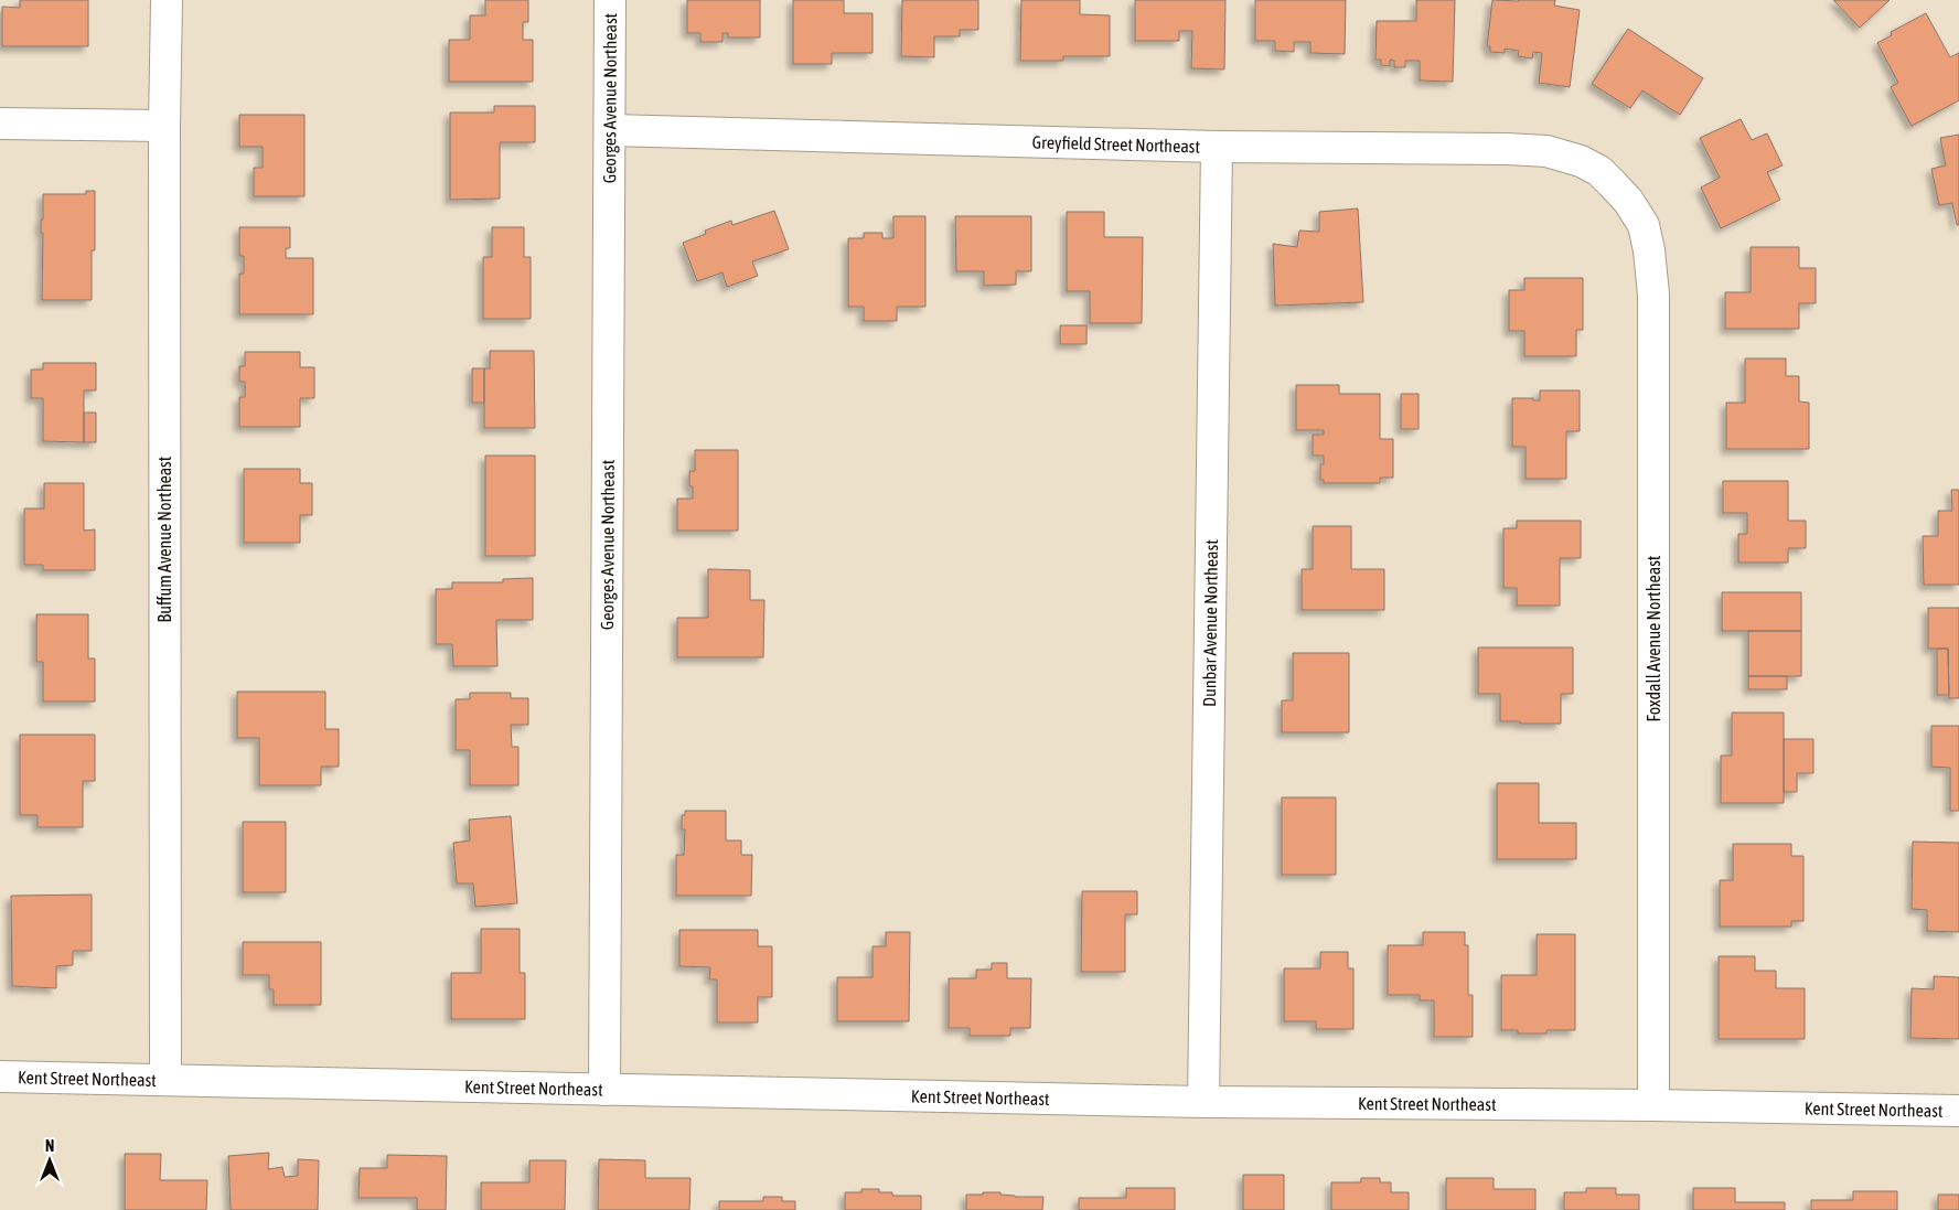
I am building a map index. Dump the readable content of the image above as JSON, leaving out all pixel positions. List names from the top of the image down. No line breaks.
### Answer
{"streets":{"street":["Georges Avenue Northeast","Greyfield Street Northeast","Buffum Avenue Northeast","Dunbar Avenue Northeast","Foxdall Avenue Northeast","Kent Street Northeast"]},"crossings":[["Georges Avenue Northeast","Greyfield Street Northeast"],["Georges Avenue Northeast","Kent Street Northeast"],["Greyfield Street Northeast","Dunbar Avenue Northeast"],["Greyfield Street Northeast","Foxdall Avenue Northeast"],["Buffum Avenue Northeast","Kent Street Northeast"],["Dunbar Avenue Northeast","Kent Street Northeast"],["Foxdall Avenue Northeast","Kent Street Northeast"]],"north":"top"}
